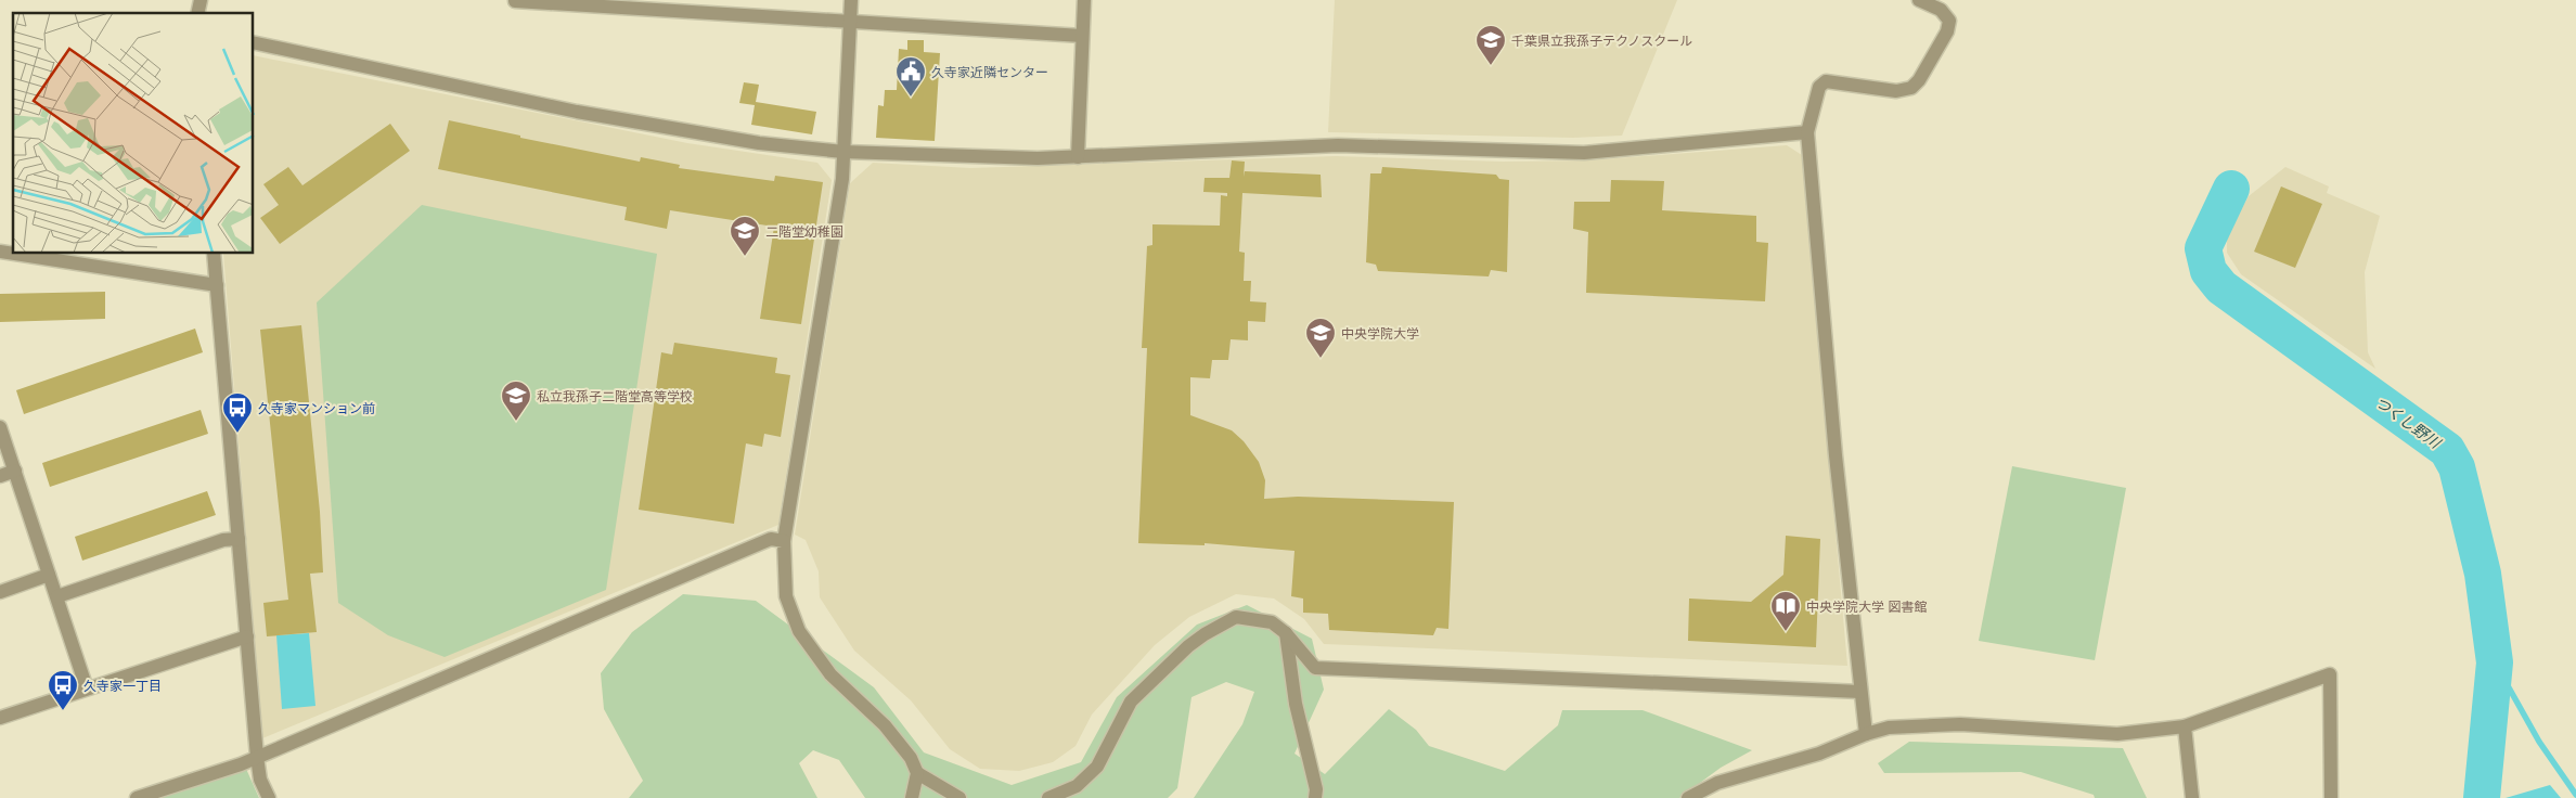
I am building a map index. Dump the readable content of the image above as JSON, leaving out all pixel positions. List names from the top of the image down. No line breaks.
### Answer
{"water":["つくし野川"],"places":{"school or university":["千葉県立我孫子テクノスクール","二階堂幼稚園","中央学院大学","私立我孫子二階堂高等学校"],"public building":["久寺家近隣センター"],"bus stop":["久寺家マンション前","久寺家一丁目"],"library":["中央学院大学 図書館"]}}
